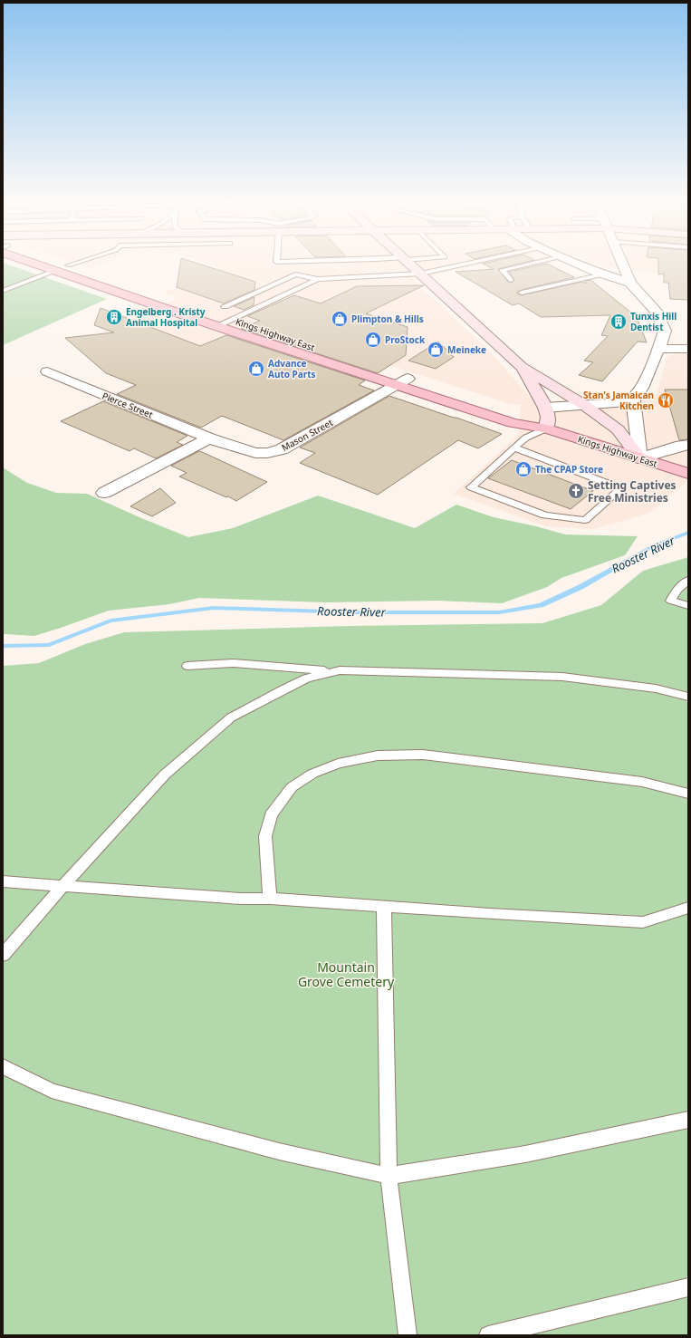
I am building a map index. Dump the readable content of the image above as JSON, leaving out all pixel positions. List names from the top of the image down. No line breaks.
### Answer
{"streets":{"main road":["Kings Highway East"],"street":["Pierce Street","Mason Street"]},"crossings":[["Kings Highway East","Mason Street"],["Pierce Street","Mason Street"]],"water":["Rooster River"],"parks":["Mountain Grove Cemetery"],"places":{"building":["Engelberg . Kristy Animal Hospital","Tunxis Hill Dentist"],"shop":["Plimpton & Hills","ProStock","Meineke","Advance Auto Parts","The CPAP Store"],"restaurant":["Stan's Jamaican Kitchen"],"church":["Setting Captives Free Ministries"]}}
